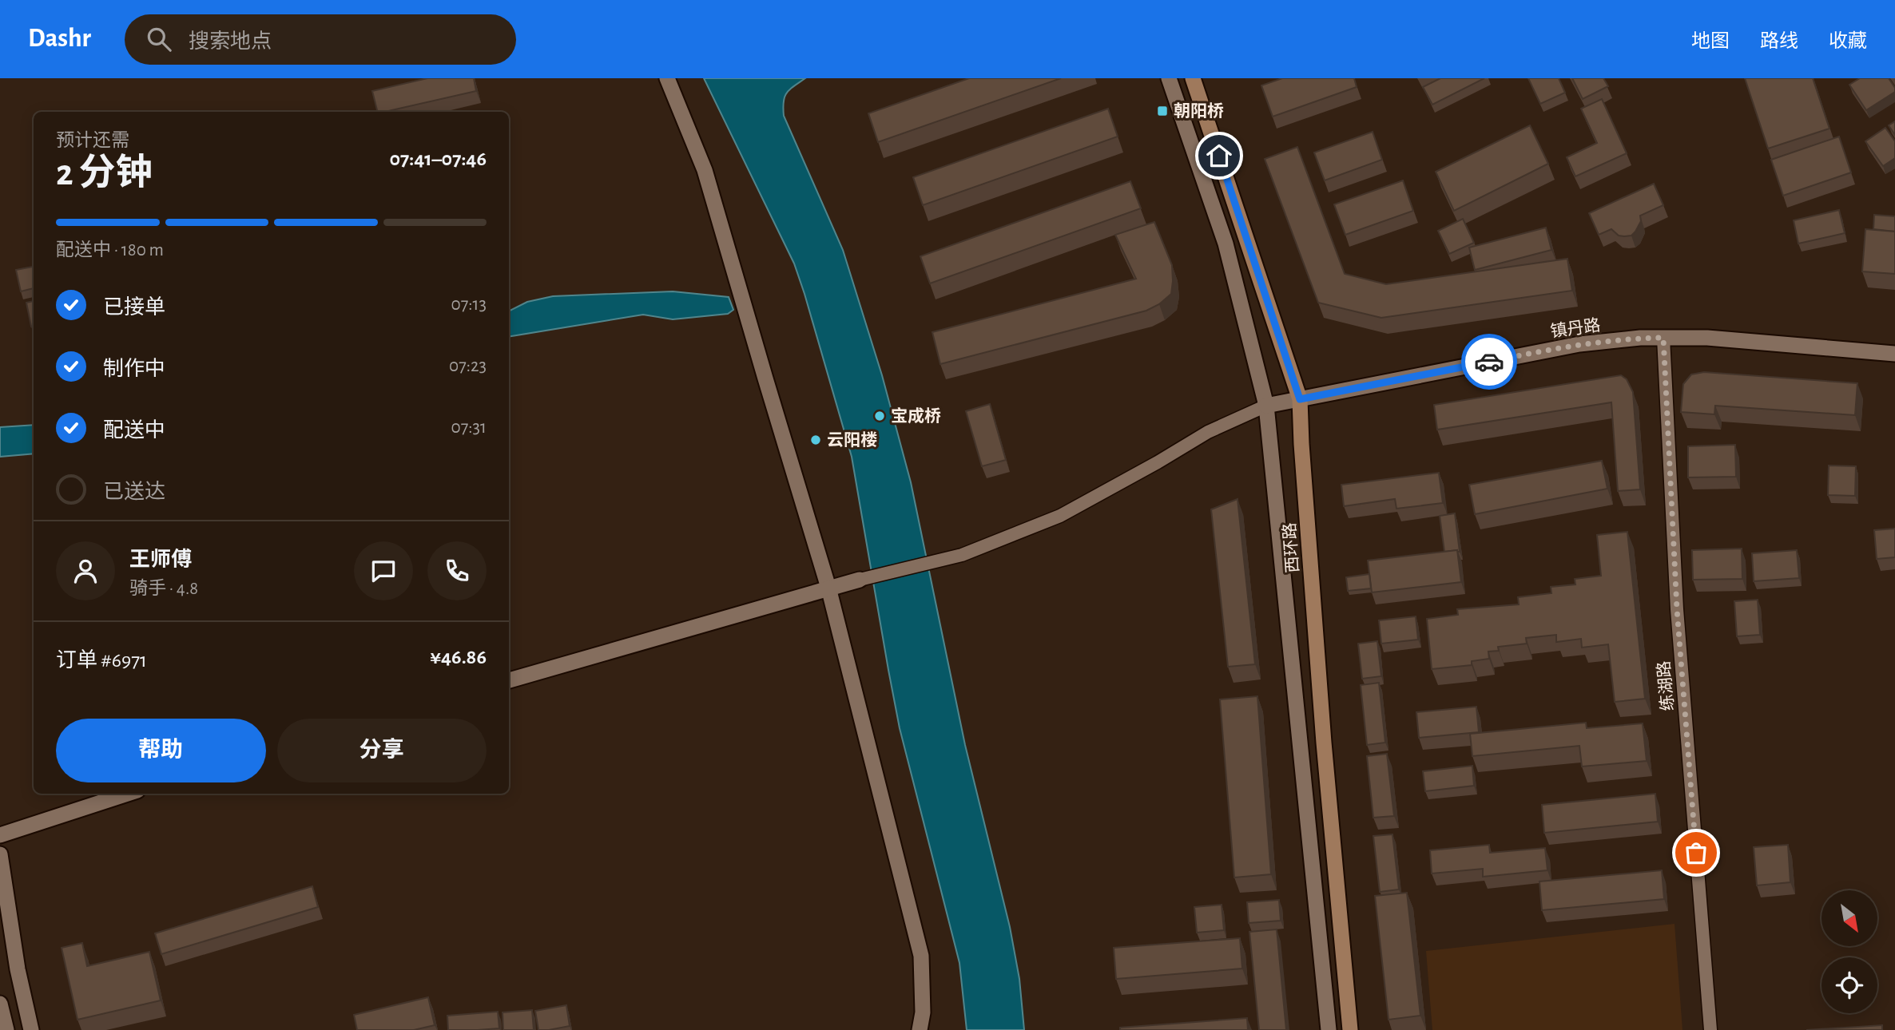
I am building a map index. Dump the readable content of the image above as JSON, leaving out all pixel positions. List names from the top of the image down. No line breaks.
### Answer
{"streets":{"main road":["西环路"],"street":["镇丹路","练湖路"]},"crossings":[["镇丹路","西环路"],["镇丹路","练湖路"]],"places":{"transit":["朝阳桥"],"other":["宝成桥","云阳楼"]},"north":"bottom right","page":{"header":"Dashr","search":"搜索地点","nav":["地图","路线","收藏"],"heading":["2 分钟","预计还需","07:41–07:46"],"panel":["王师傅","骑手 · 4.8","订单 #6971","¥46.86"],"bar":"配送中 · 180 m","list":[["已接单","07:13"],["制作中","07:23"],["配送中","07:31"],"已送达"],"buttons":["帮助","分享"]}}
